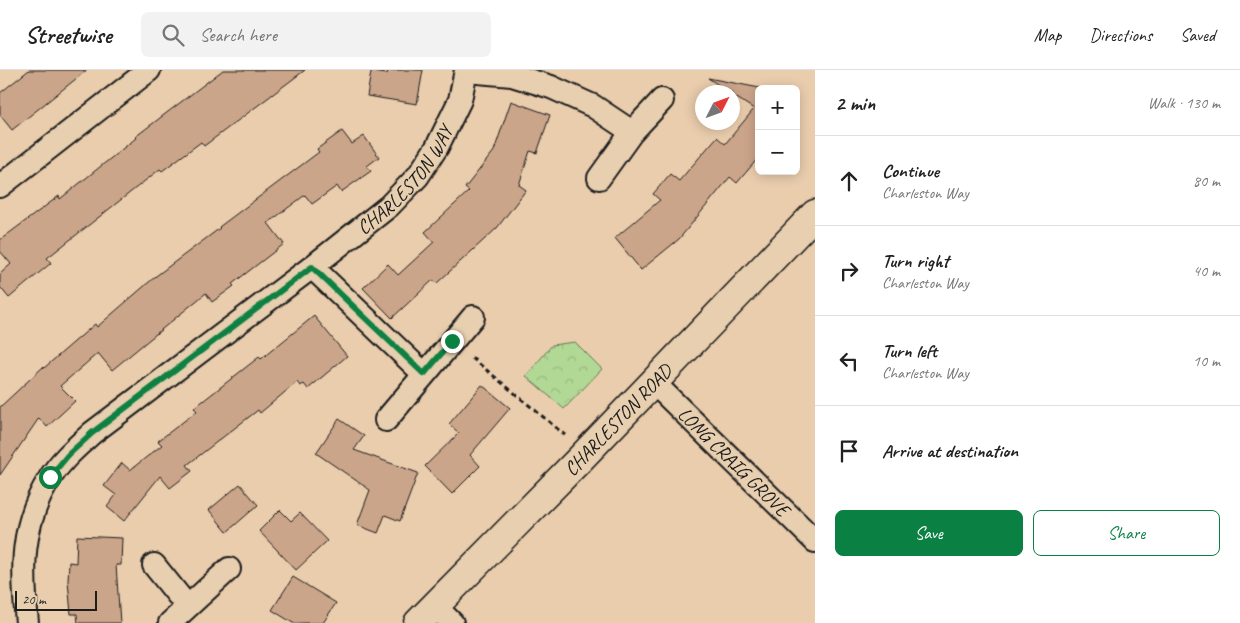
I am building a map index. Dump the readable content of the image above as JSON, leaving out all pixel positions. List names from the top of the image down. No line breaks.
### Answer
{"streets":{"street":["CHARLESTON WAY","CHARLESTON ROAD","LONG CRAIG GROVE"]},"crossings":[["CHARLESTON ROAD","LONG CRAIG GROVE"]],"scale_bar":"20 m","north":"top right","page":{"header":"Streetwise","search":"Search here","nav":["Map","Directions","Saved"],"heading":["2 min","Walk · 130 m"],"map_buttons":["+","−"],"list":[["Continue","Charleston Way","80 m"],["Turn right","Charleston Way","40 m"],["Turn left","Charleston Way","10 m"],"Arrive at destination"],"buttons":["Save","Share"],"scale":"20 m"}}
